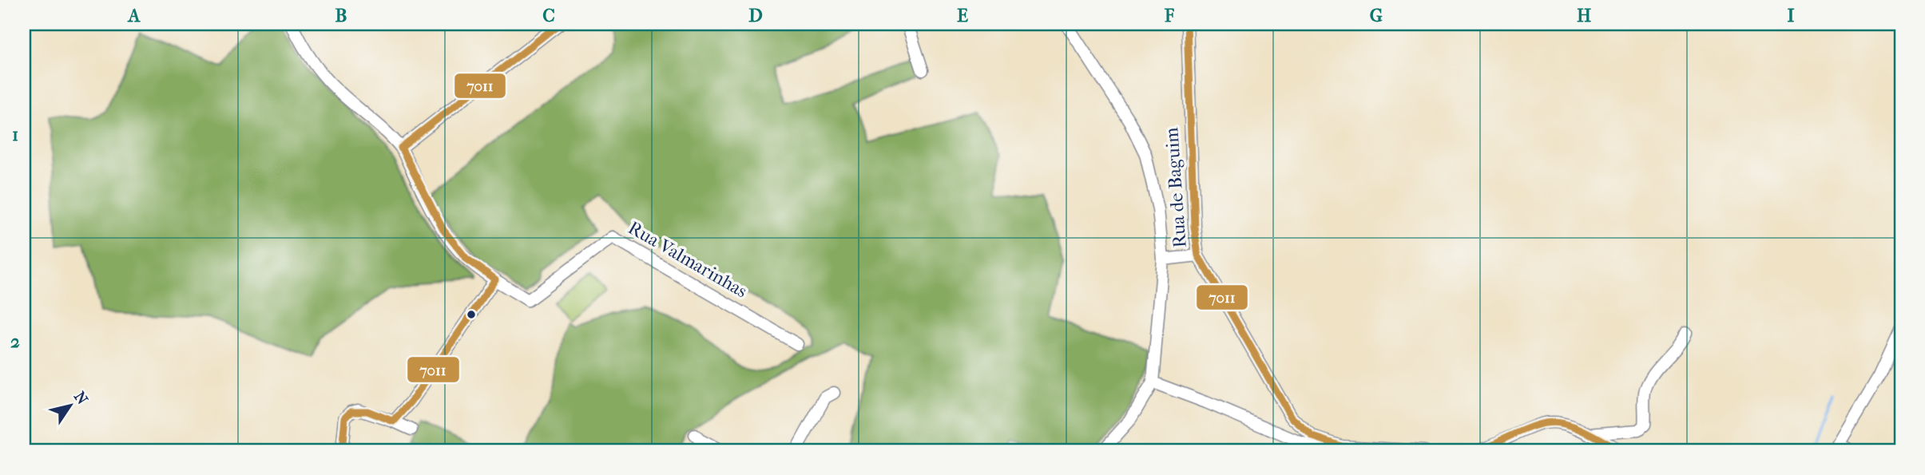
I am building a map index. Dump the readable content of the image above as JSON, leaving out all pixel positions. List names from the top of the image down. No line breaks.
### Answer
{"streets":{"street":["Rua de Baguim","Rua Valmarinhas"]},"lines":["transit line 7011"],"north":"top right","grid":{"columns":["A","B","C","D","E","F","G","H","I"],"rows":["1","2"]}}
